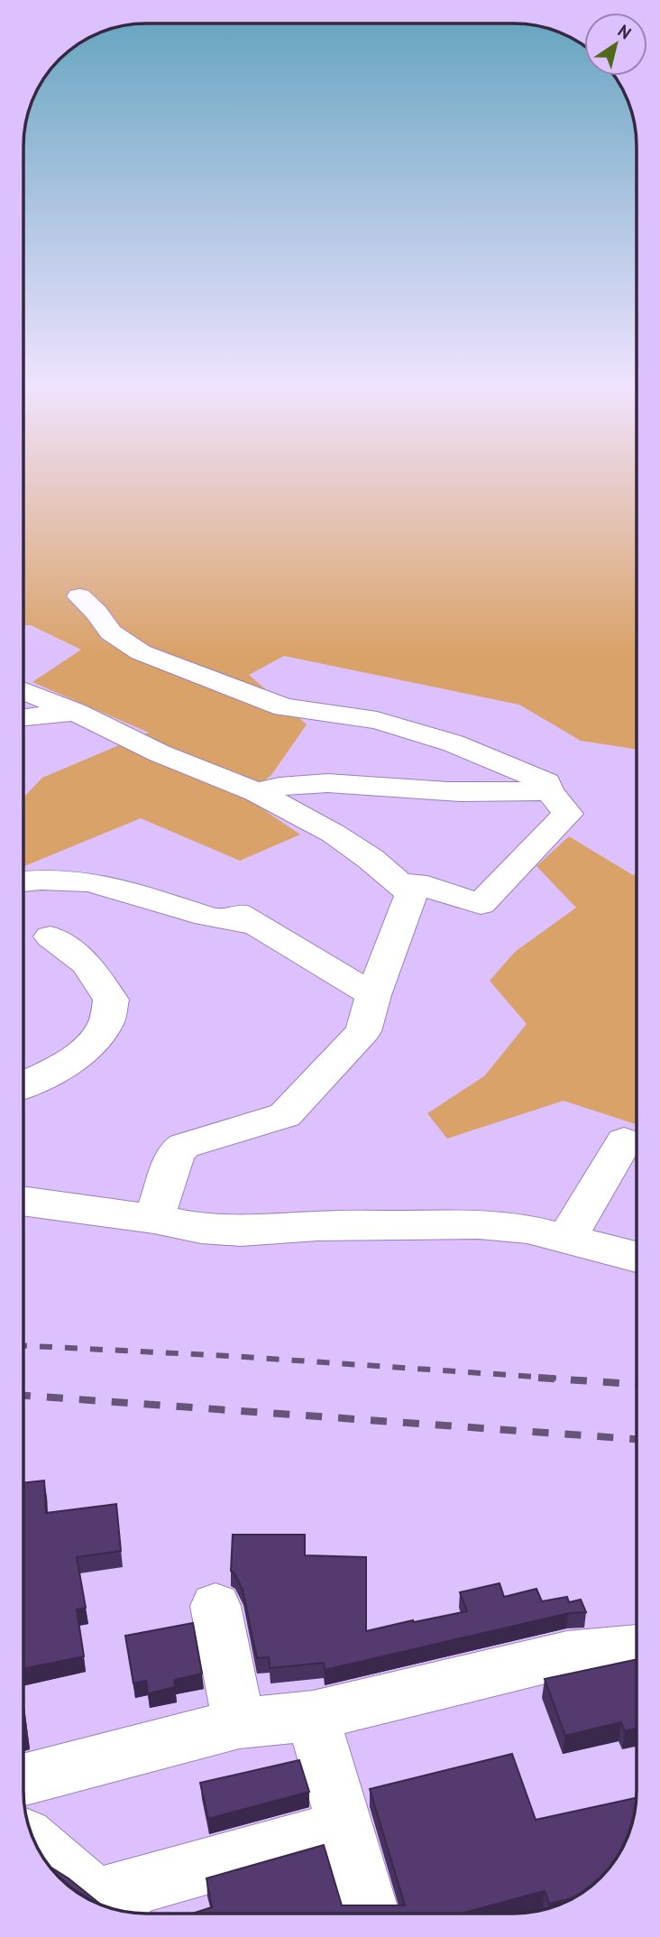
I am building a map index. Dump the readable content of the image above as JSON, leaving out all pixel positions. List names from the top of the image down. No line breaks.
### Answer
{"north":"top right"}
